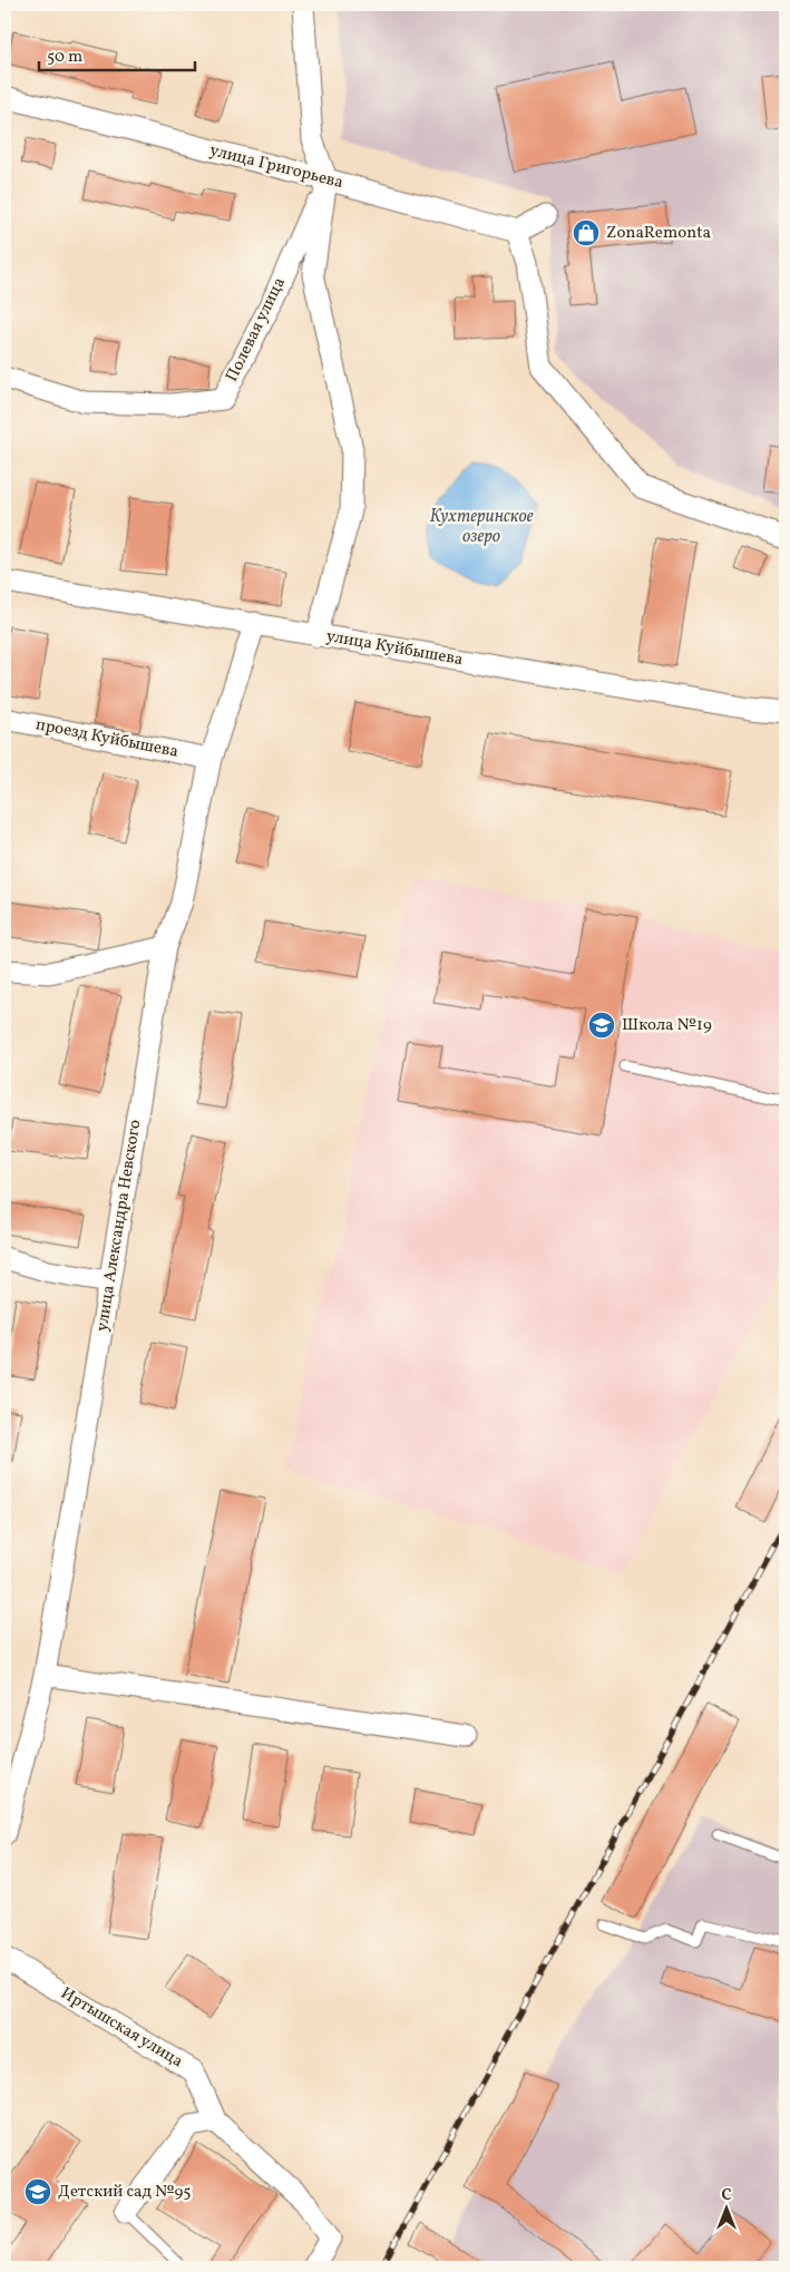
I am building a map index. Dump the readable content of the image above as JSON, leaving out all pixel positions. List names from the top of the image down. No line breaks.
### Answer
{"streets":{"street":["улица Григорьева","Полевая улица","улица Куйбышева","проезд Куйбышева","улица Александра Невского","Иртышская улица"]},"crossings":[["улица Григорьева","Полевая улица"],["улица Куйбышева","улица Александра Невского"],["проезд Куйбышева","улица Александра Невского"]],"water":["Кухтеринское озеро"],"places":{"shop":["ZonaRemonta"],"school or university":["Школа №19","Детский сад №95"]},"scale_bar":"50 m","north":"top"}
